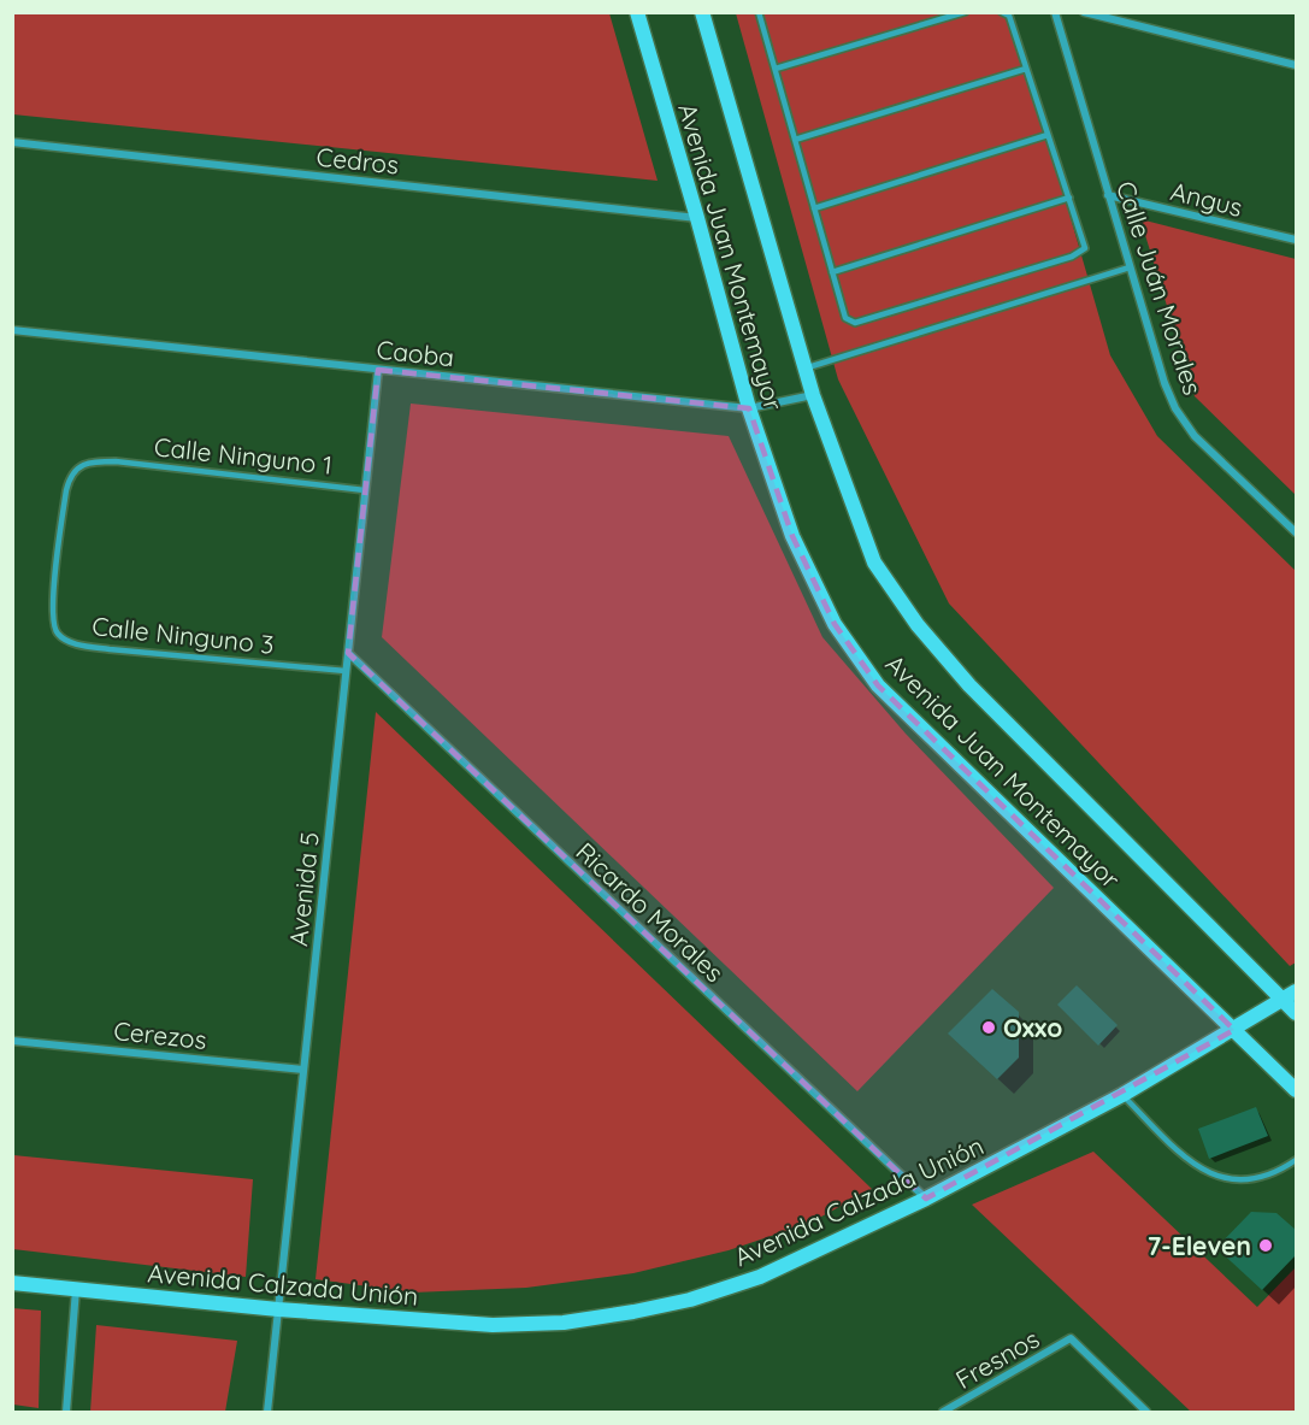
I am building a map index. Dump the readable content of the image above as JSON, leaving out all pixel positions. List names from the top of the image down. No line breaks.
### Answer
{"streets":{"street":["Cedros","Angus","Avenida Juan Montemayor","Calle Juán Morales","Caoba","Avenida 5","Ricardo Morales","Cerezos","Avenida Calzada Unión","Fresnos"],"lane":["Calle Ninguno 1","Calle Ninguno 3"]},"crossings":[["Cedros","Avenida Juan Montemayor"],["Angus","Calle Juán Morales"],["Avenida Juan Montemayor","Caoba"],["Avenida Juan Montemayor","Avenida Calzada Unión"],["Caoba","Avenida 5"],["Calle Ninguno 1","Calle Ninguno 3"],["Calle Ninguno 1","Avenida 5"],["Calle Ninguno 3","Avenida 5"],["Avenida 5","Ricardo Morales"],["Avenida 5","Cerezos"],["Avenida 5","Avenida Calzada Unión"],["Ricardo Morales","Avenida Calzada Unión"]],"places":["Oxxo","7-Eleven"]}
